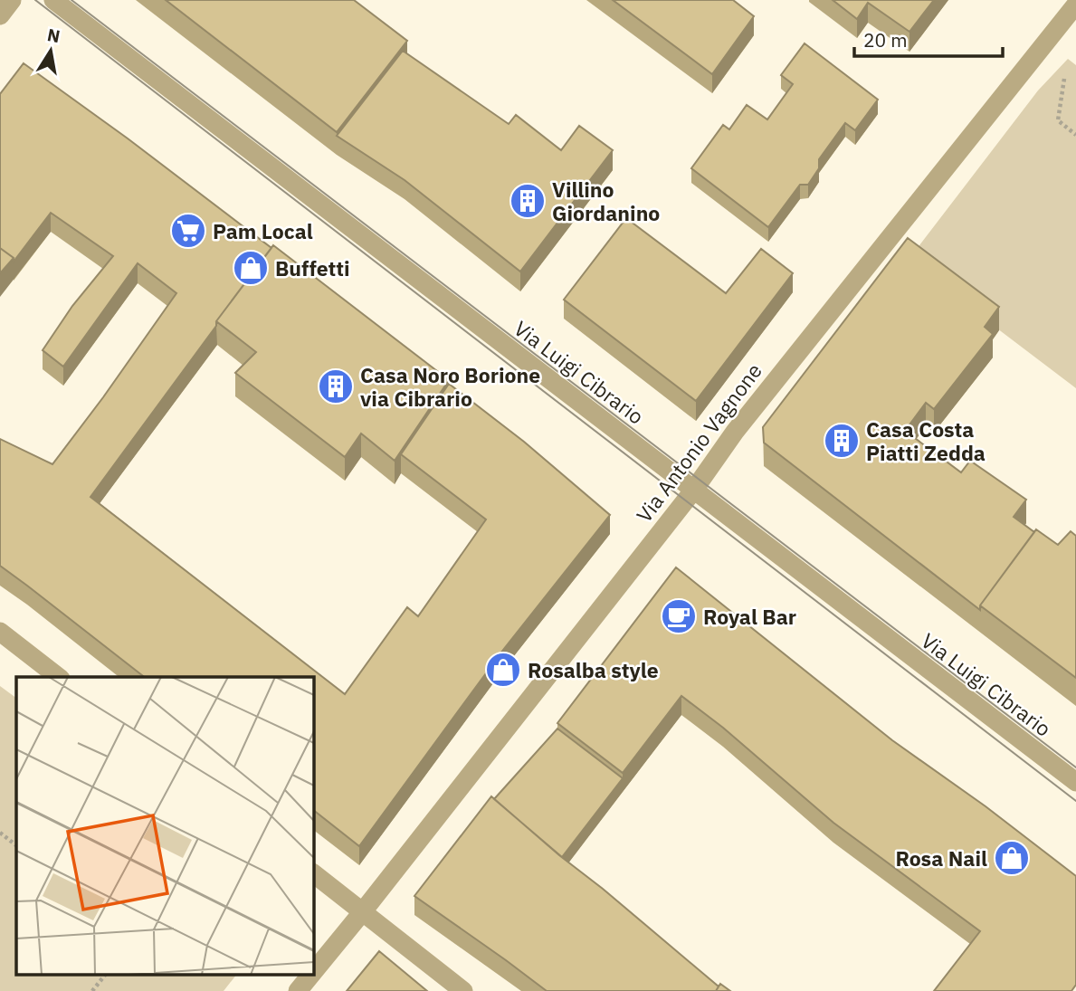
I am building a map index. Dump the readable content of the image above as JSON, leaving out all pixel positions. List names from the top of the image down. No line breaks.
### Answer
{"streets":{"street":["Via Luigi Cibrario","Via Antonio Vagnone"]},"crossings":[["Via Luigi Cibrario","Via Antonio Vagnone"]],"places":{"building":["Villino Giordanino","Casa Noro Borione via Cibrario","Casa Costa Piatti Zedda"],"supermarket":["Pam Local"],"shop":["Buffetti","Rosalba style","Rosa Nail"],"cafe":["Royal Bar"]},"scale_bar":"20 m","north":"top"}
